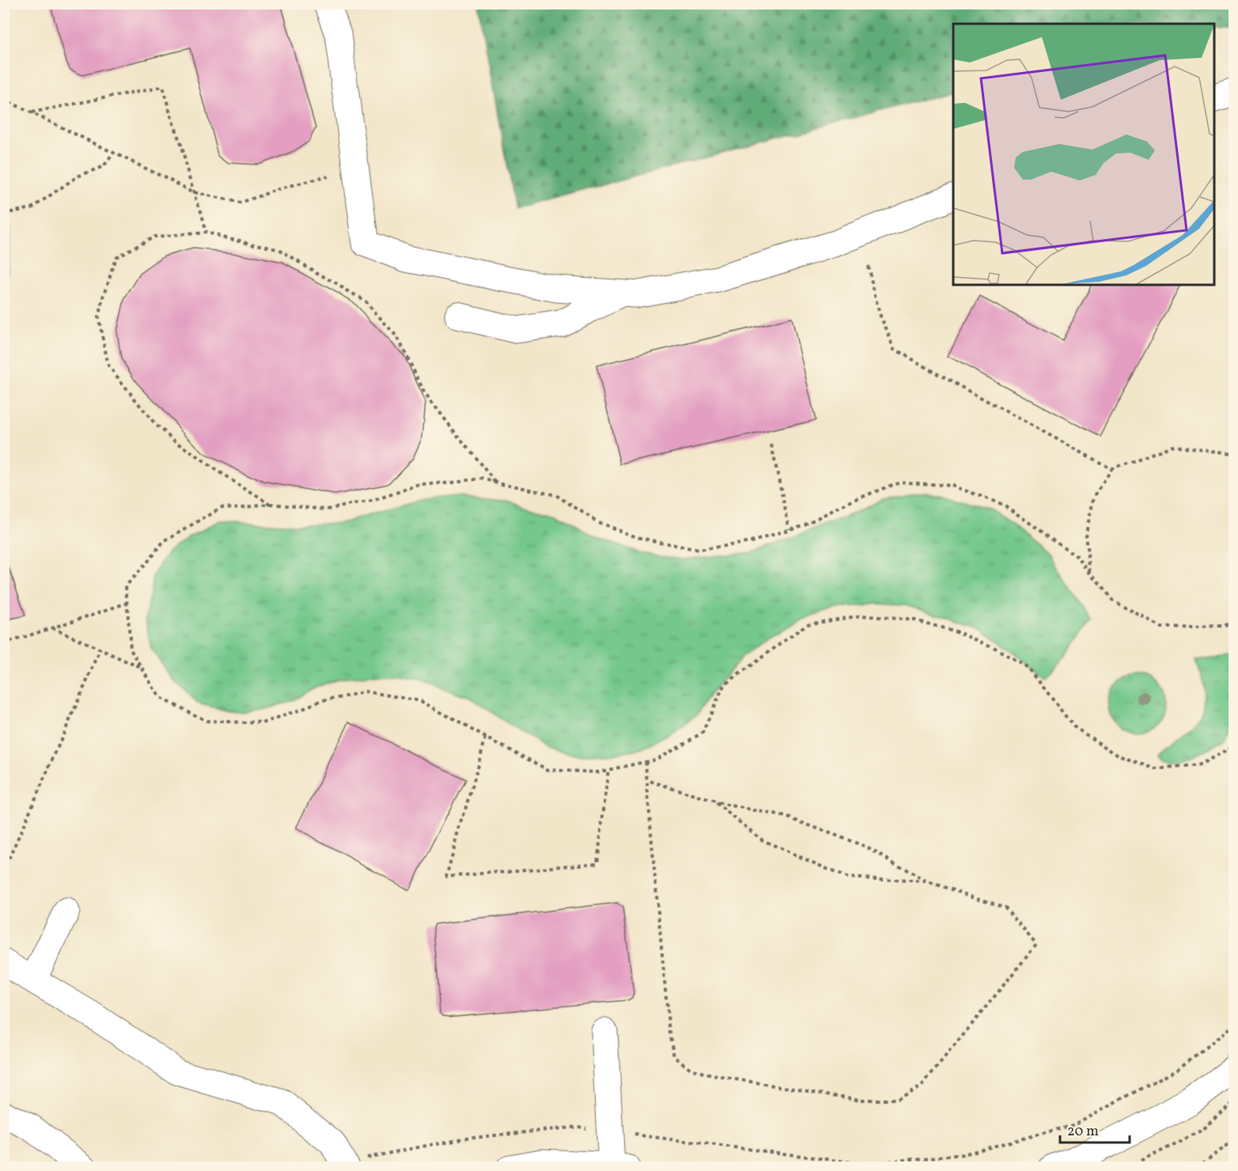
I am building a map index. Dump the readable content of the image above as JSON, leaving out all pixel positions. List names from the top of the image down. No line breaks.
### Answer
{"scale_bar":"20 m"}
